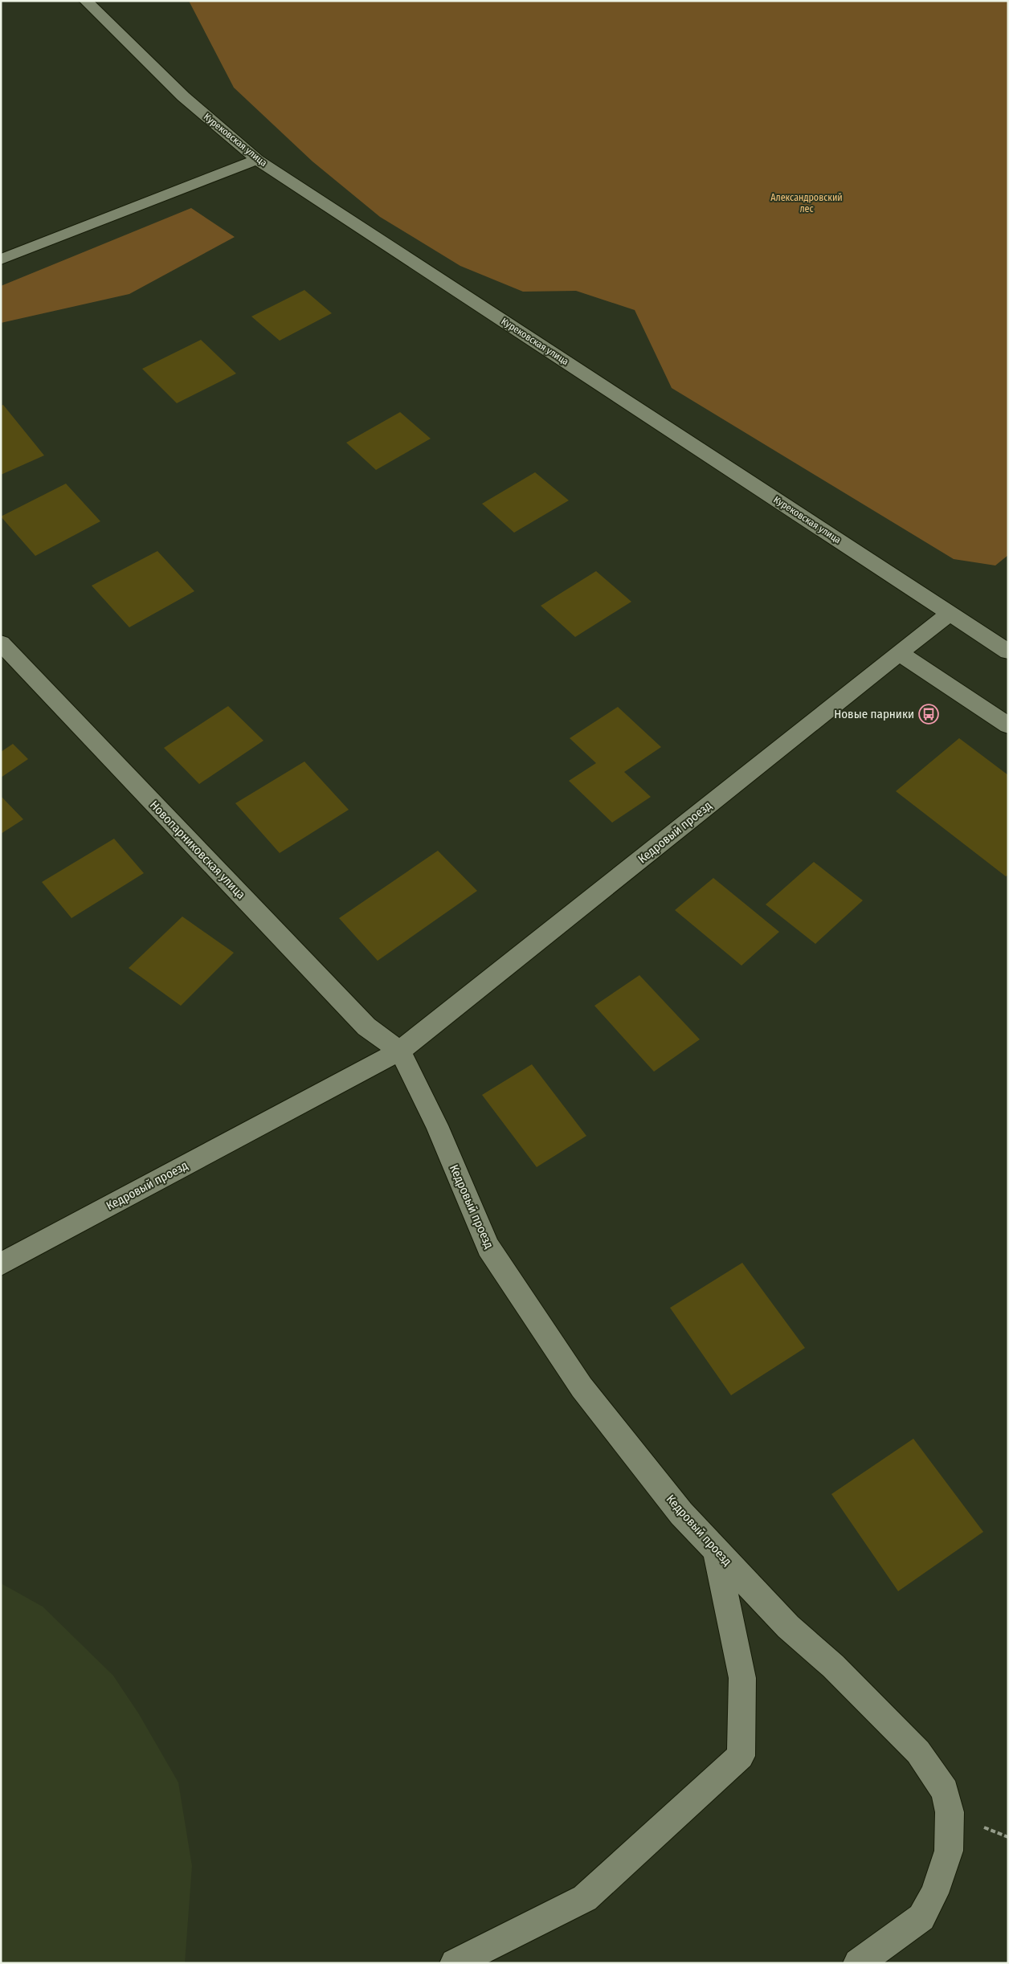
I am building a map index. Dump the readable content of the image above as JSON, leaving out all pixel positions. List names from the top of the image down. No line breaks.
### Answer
{"streets":{"street":["Курековская улица","Кедровый проезд","Новопарниковская улица"]},"crossings":[["Курековская улица","Кедровый проезд"],["Кедровый проезд","Новопарниковская улица"]],"parks":["Александровский лес"],"places":{"bus stop":["Новые парники"]}}
